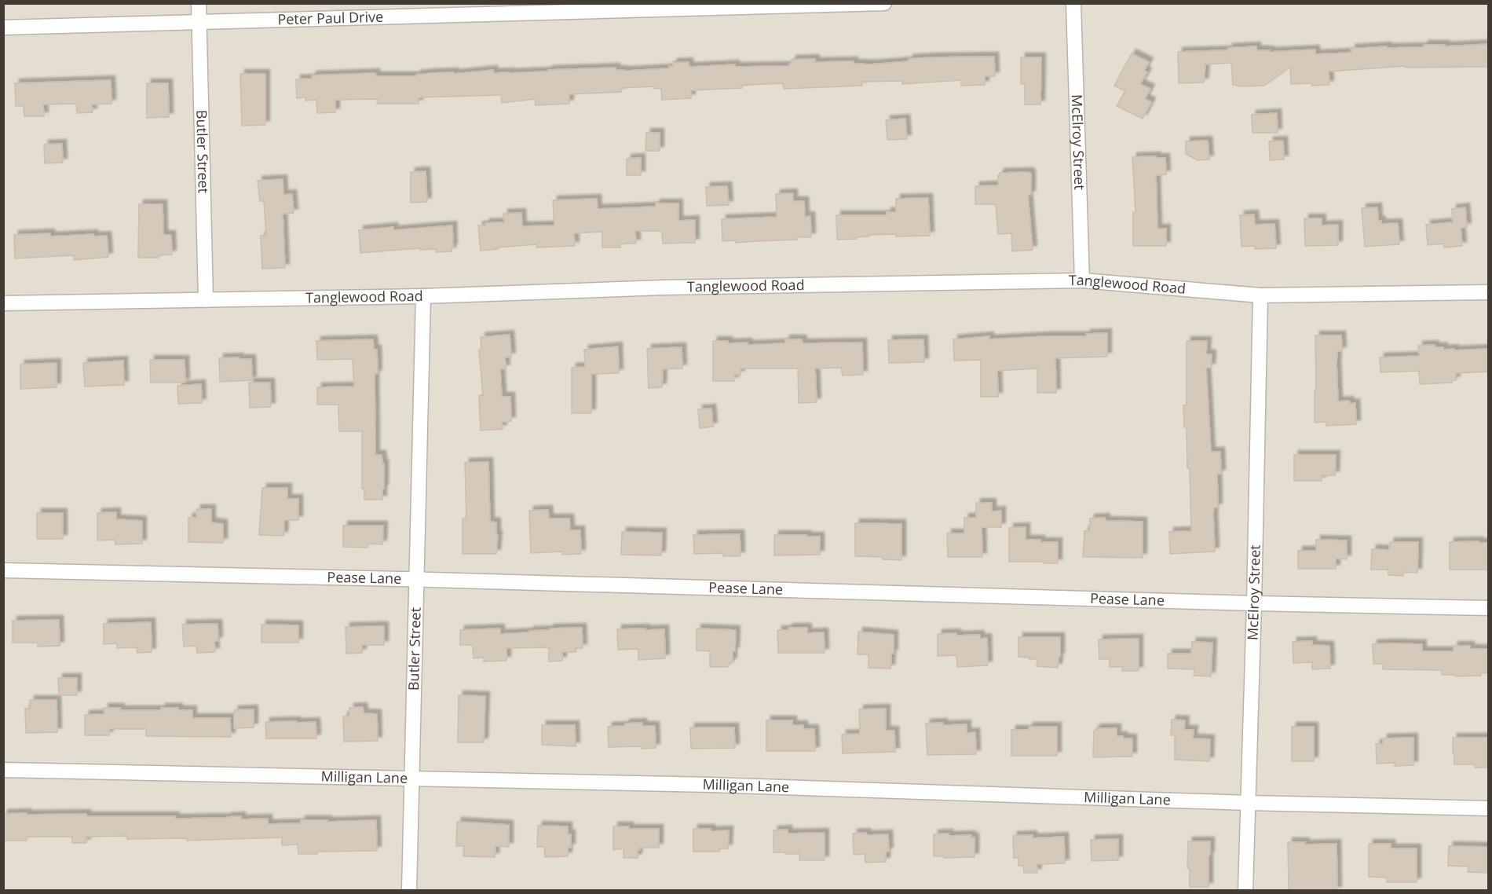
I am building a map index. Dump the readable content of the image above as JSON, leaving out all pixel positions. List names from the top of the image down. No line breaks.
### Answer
{"streets":{"street":["Peter Paul Drive","McElroy Street","Butler Street","Tanglewood Road","Pease Lane","Milligan Lane"]},"crossings":[["Peter Paul Drive","Butler Street"],["McElroy Street","Tanglewood Road"],["McElroy Street","Pease Lane"],["McElroy Street","Milligan Lane"],["Butler Street","Tanglewood Road"],["Butler Street","Pease Lane"],["Butler Street","Milligan Lane"]]}
